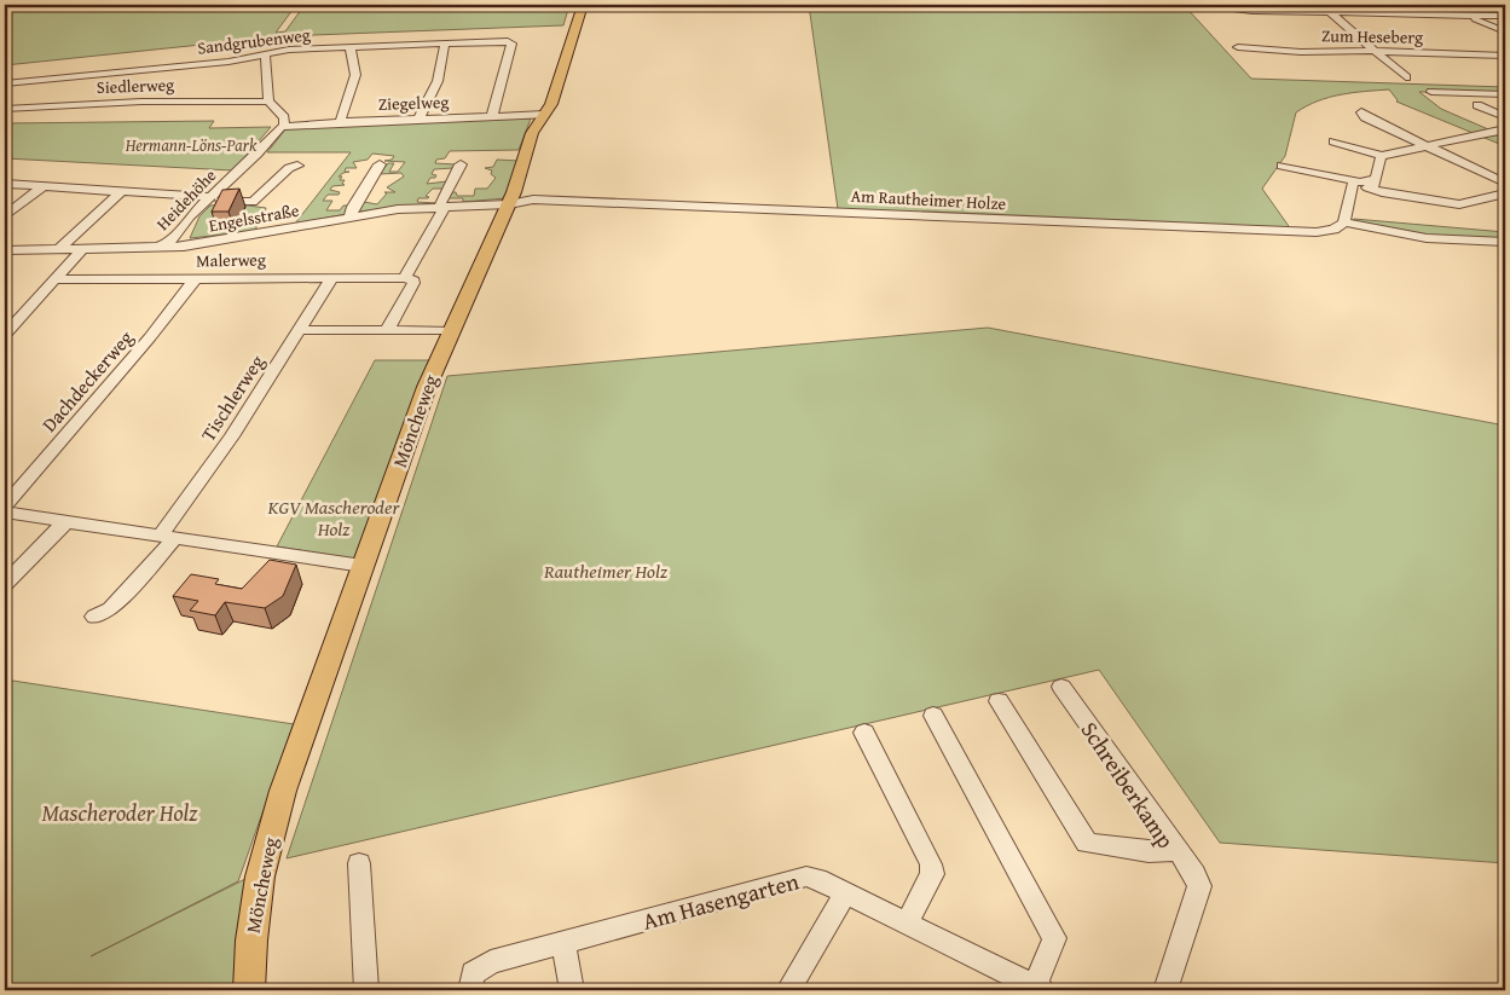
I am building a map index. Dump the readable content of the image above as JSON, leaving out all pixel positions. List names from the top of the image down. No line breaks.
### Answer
{"streets":{"main road":["Möncheweg"],"street":["Zum Heseberg","Sandgrubenweg","Siedlerweg","Ziegelweg","Heidehöhe","Am Rautheimer Holze","Engelsstraße","Malerweg","Dachdeckerweg","Tischlerweg","Schreiberkamp","Am Hasengarten"]},"crossings":[["Sandgrubenweg","Ziegelweg"],["Ziegelweg","Heidehöhe"],["Ziegelweg","Möncheweg"],["Heidehöhe","Engelsstraße"],["Am Rautheimer Holze","Engelsstraße"],["Am Rautheimer Holze","Möncheweg"],["Engelsstraße","Möncheweg"],["Malerweg","Dachdeckerweg"],["Malerweg","Tischlerweg"]],"parks":["Hermann-Löns-Park","KGV Mascheroder Holz","Rautheimer Holz","Mascheroder Holz"]}
